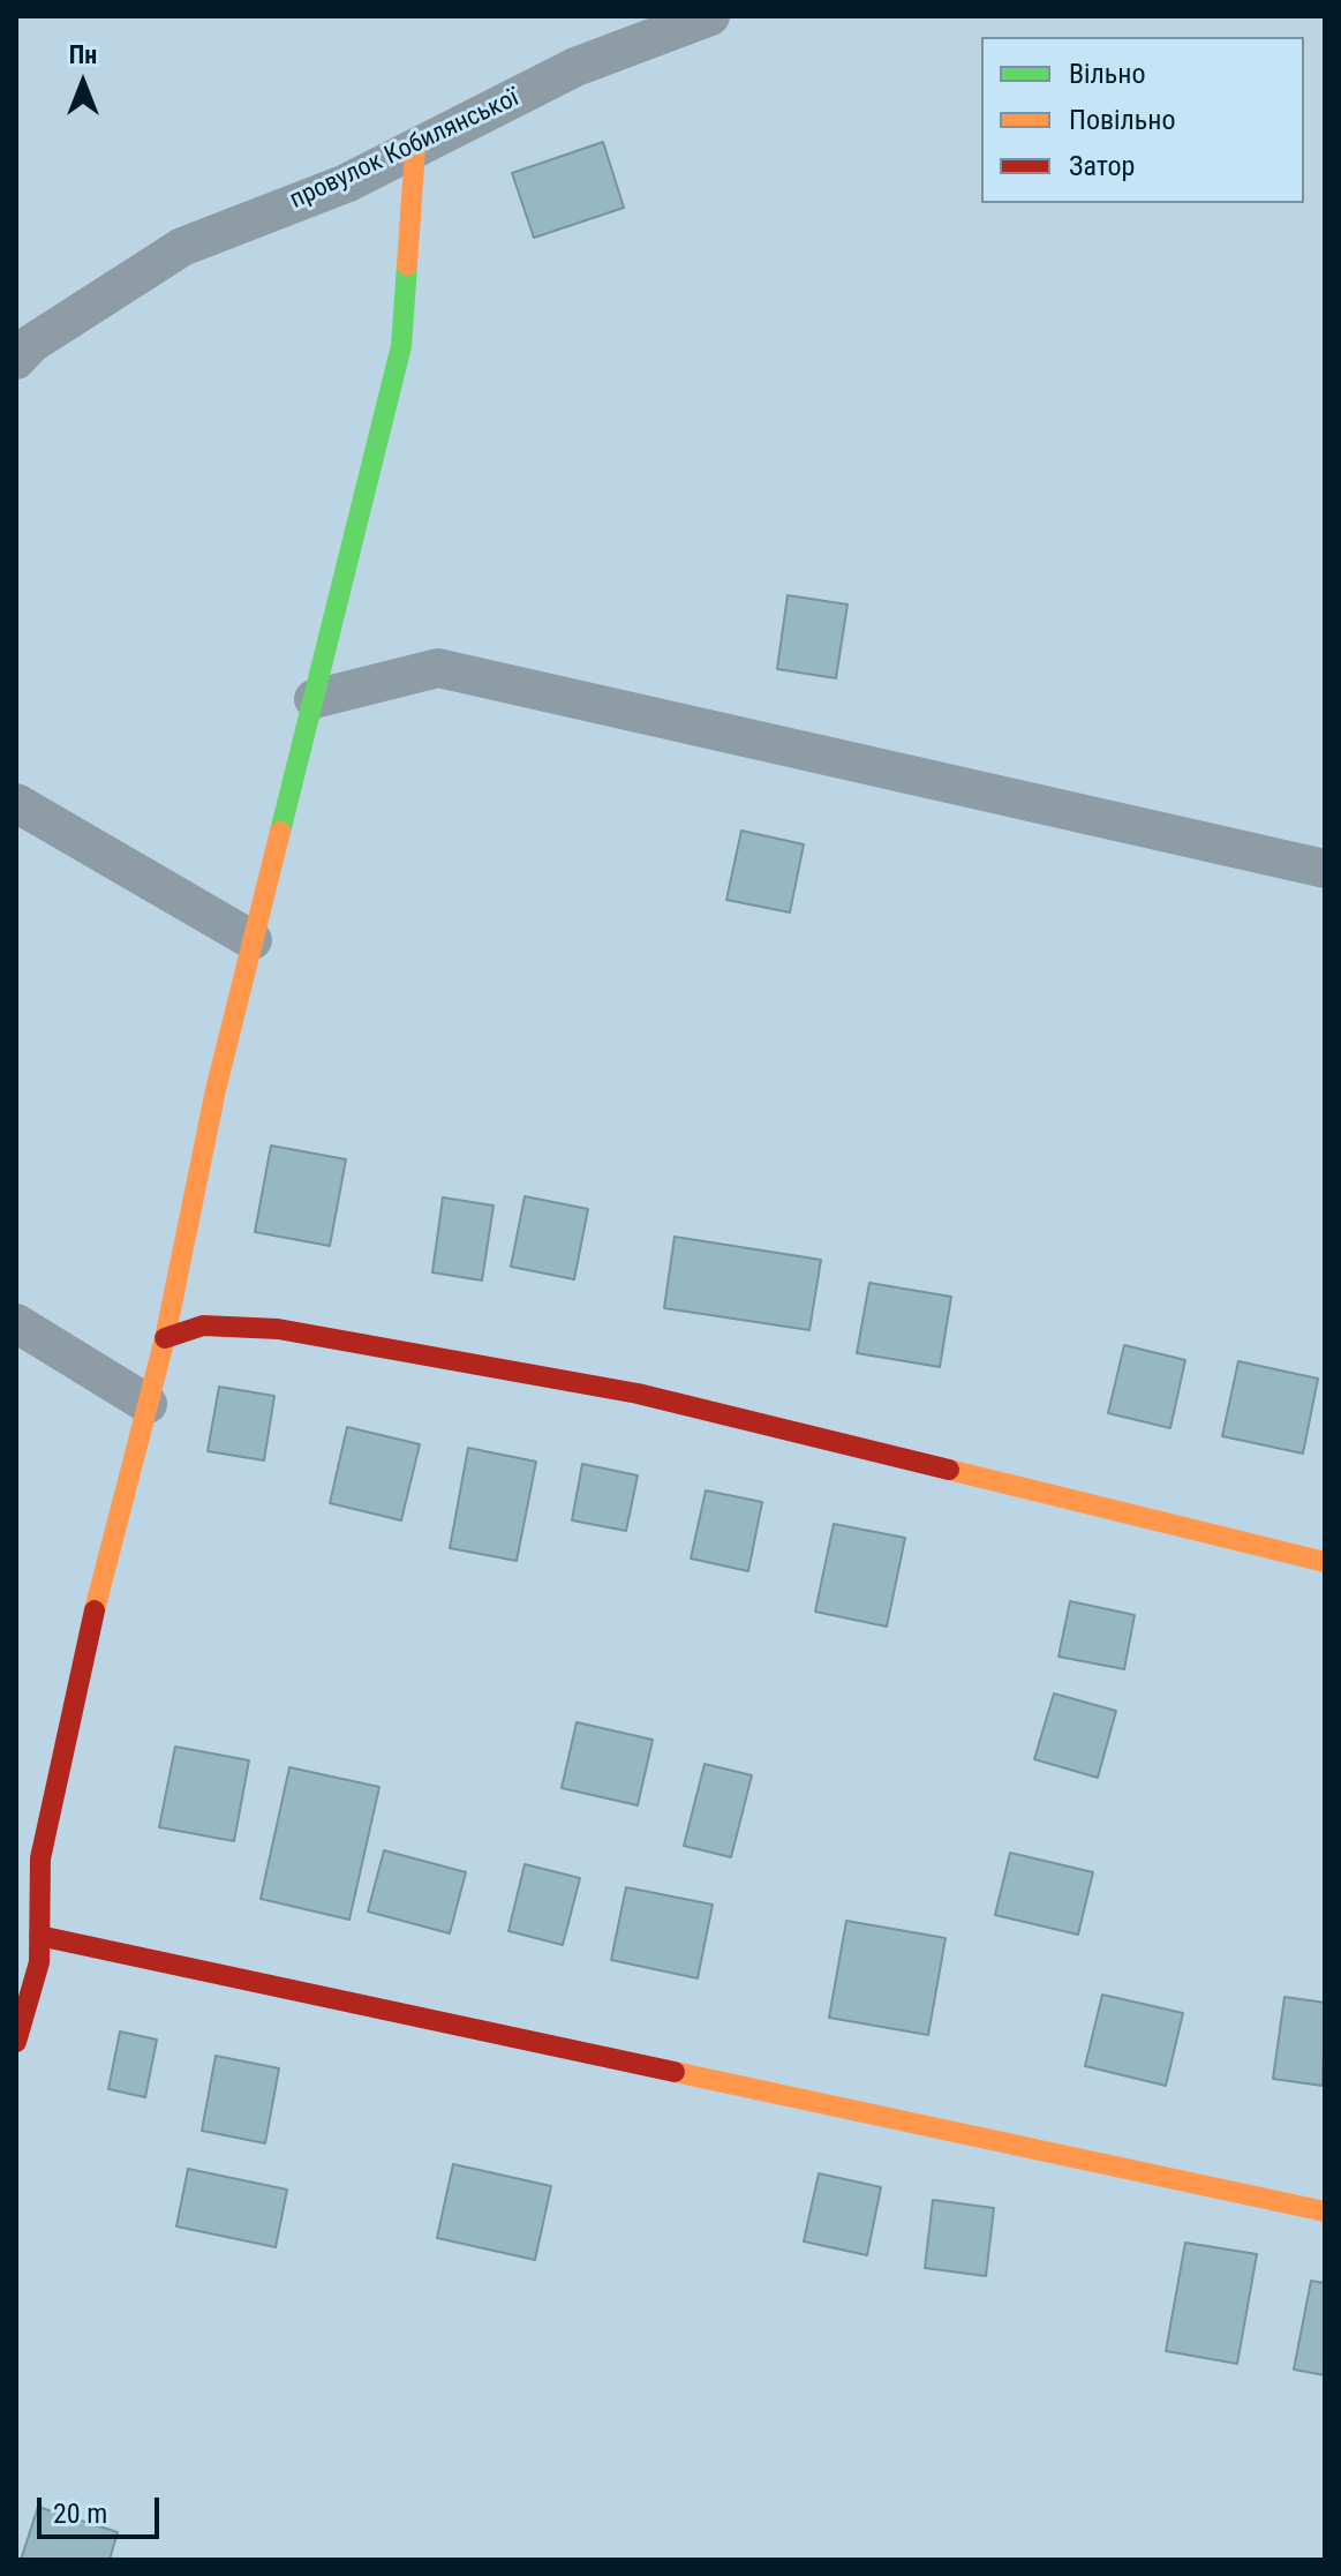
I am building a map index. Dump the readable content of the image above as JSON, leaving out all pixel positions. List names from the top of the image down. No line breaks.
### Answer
{"streets":{"street":["провулок Кобилянської"]},"legend":["Вільно","Повільно","Затор"],"scale_bar":"20 m","north":"top"}
